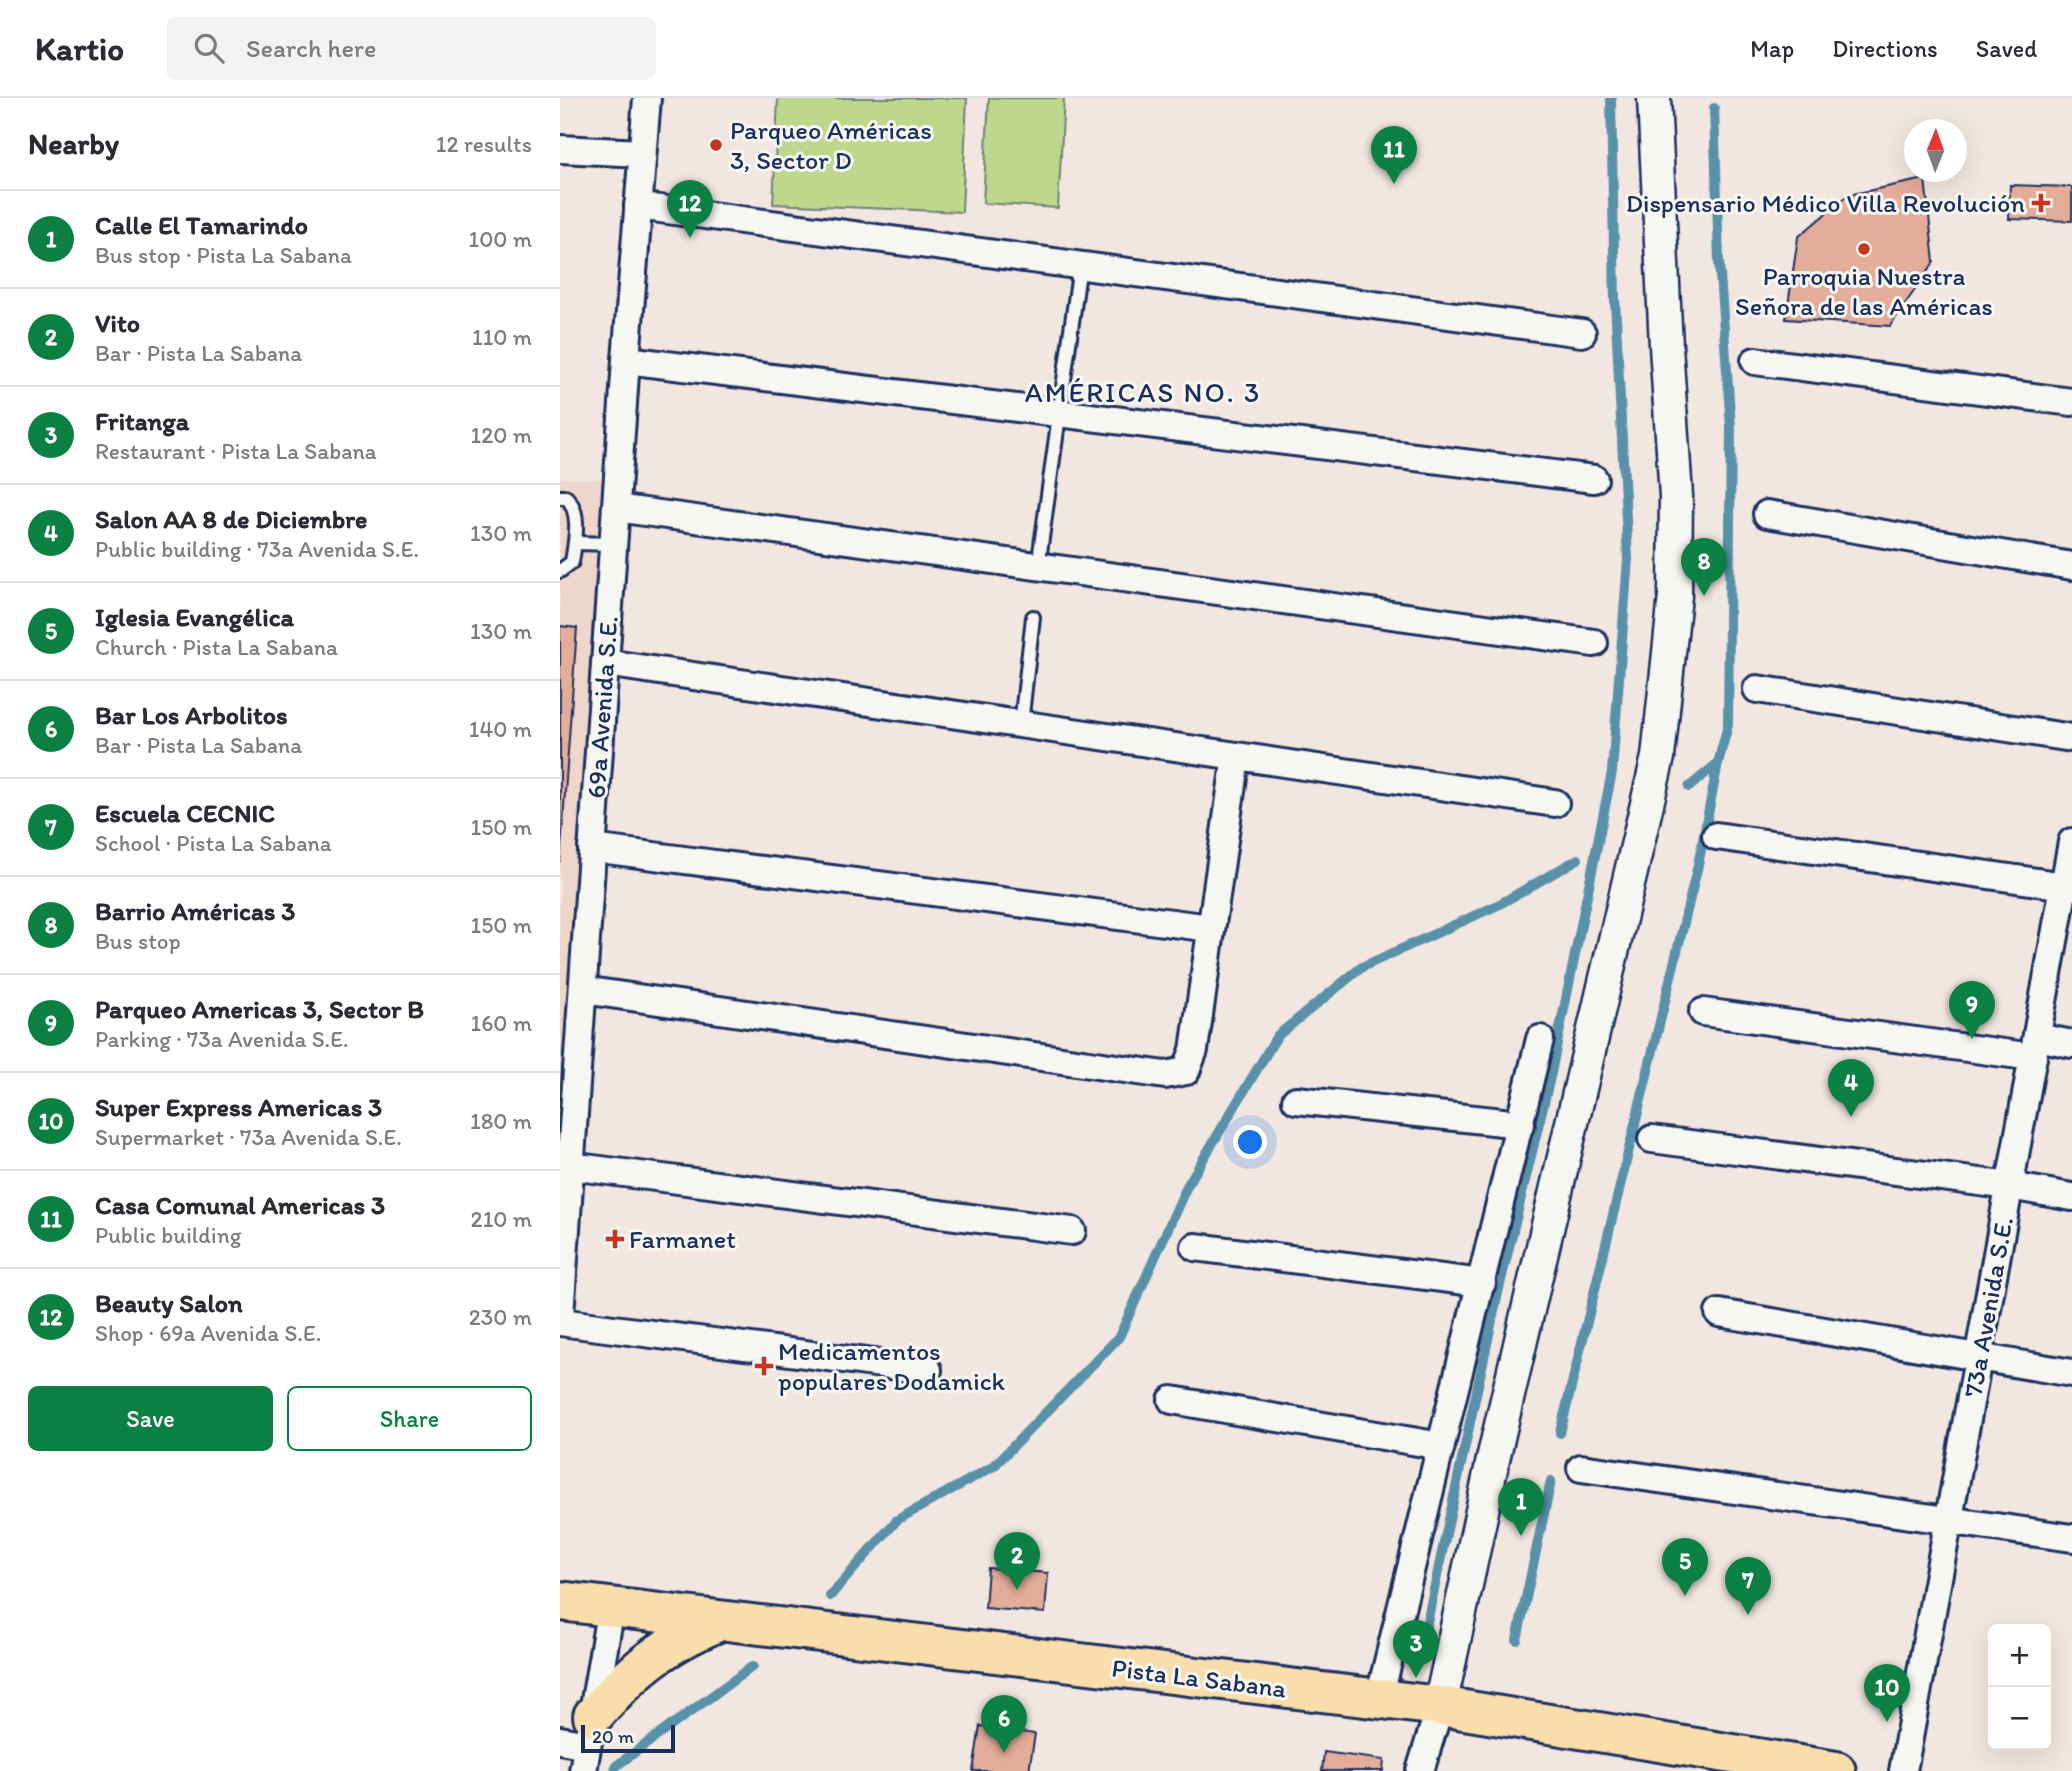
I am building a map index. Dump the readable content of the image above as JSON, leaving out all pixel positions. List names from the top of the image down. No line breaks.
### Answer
{"streets":{"main road":["Pista La Sabana"],"street":["69a Avenida S.E.","73a Avenida S.E."]},"districts":["AMÉRICAS NO. 3"],"places":{"other":["Parqueo Américas 3, Sector D","Parroquia Nuestra Señora de las Américas"],"health":["Dispensario Médico Villa Revolución","Farmanet","Medicamentos populares Dodamick"]},"scale_bar":"20 m","north":"top","page":{"header":"Kartio","search":"Search here","nav":["Map","Directions","Saved"],"heading":["Nearby","12 results"],"pins":["11","12","8","9","4","1","2","5","7","3","10","6"],"list":[{"mark":"1","name":"Calle El Tamarindo","note":"Bus stop · Pista La Sabana","value":"100 m"},{"mark":"2","name":"Vito","note":"Bar · Pista La Sabana","value":"110 m"},{"mark":"3","name":"Fritanga","note":"Restaurant · Pista La Sabana","value":"120 m"},{"mark":"4","name":"Salon AA 8 de Diciembre","note":"Public building · 73a Avenida S.E.","value":"130 m"},{"mark":"5","name":"Iglesia Evangélica","note":"Church · Pista La Sabana","value":"130 m"},{"mark":"6","name":"Bar Los Arbolitos","note":"Bar · Pista La Sabana","value":"140 m"},{"mark":"7","name":"Escuela CECNIC","note":"School · Pista La Sabana","value":"150 m"},{"mark":"8","name":"Barrio Américas 3","note":"Bus stop","value":"150 m"},{"mark":"9","name":"Parqueo Americas 3, Sector B","note":"Parking · 73a Avenida S.E.","value":"160 m"},{"mark":"10","name":"Super Express Americas 3","note":"Supermarket · 73a Avenida S.E.","value":"180 m"},{"mark":"11","name":"Casa Comunal Americas 3","note":"Public building","value":"210 m"},{"mark":"12","name":"Beauty Salon","note":"Shop · 69a Avenida S.E.","value":"230 m"}],"buttons":["Save","Share"],"map_buttons":["+","−"],"scale":"20 m"}}
